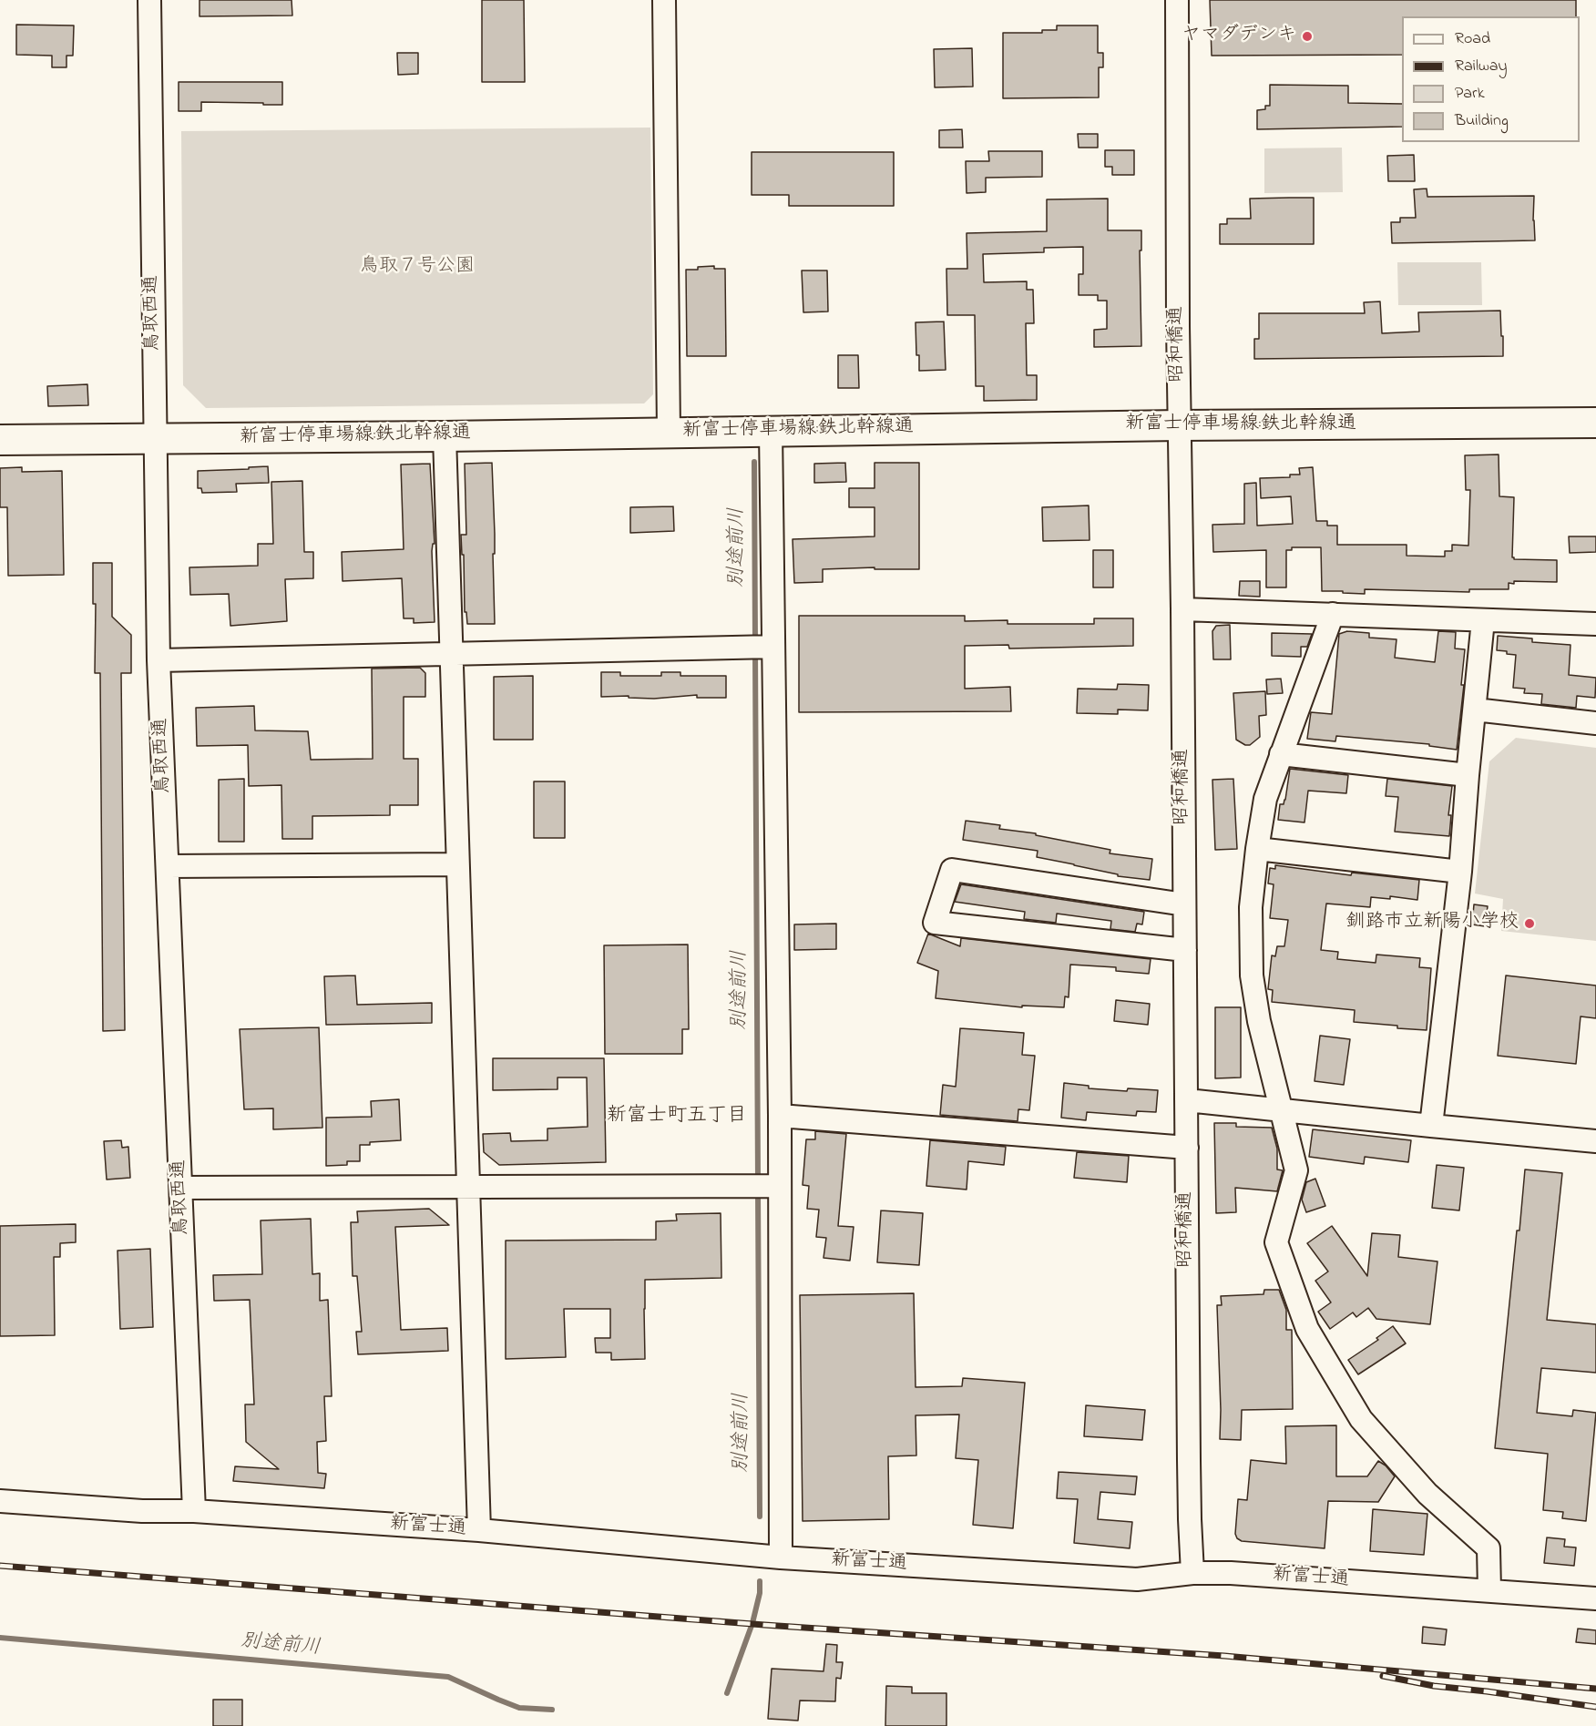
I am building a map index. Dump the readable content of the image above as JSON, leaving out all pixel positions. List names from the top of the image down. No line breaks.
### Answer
{"streets":{"main road":["新富士停車場線:鉄北幹線通"],"street":["鳥取西通","昭和橋通","新富士通"]},"crossings":[["鳥取西通","新富士停車場線:鉄北幹線通"],["鳥取西通","新富士通"],["昭和橋通","新富士停車場線:鉄北幹線通"],["昭和橋通","新富士通"]],"districts":["新富士町五丁目"],"water":["別途前川"],"parks":["鳥取７号公園"],"places":["ヤマダデンキ","釧路市立新陽小学校"],"legend":["Road","Railway","Park","Building"]}
